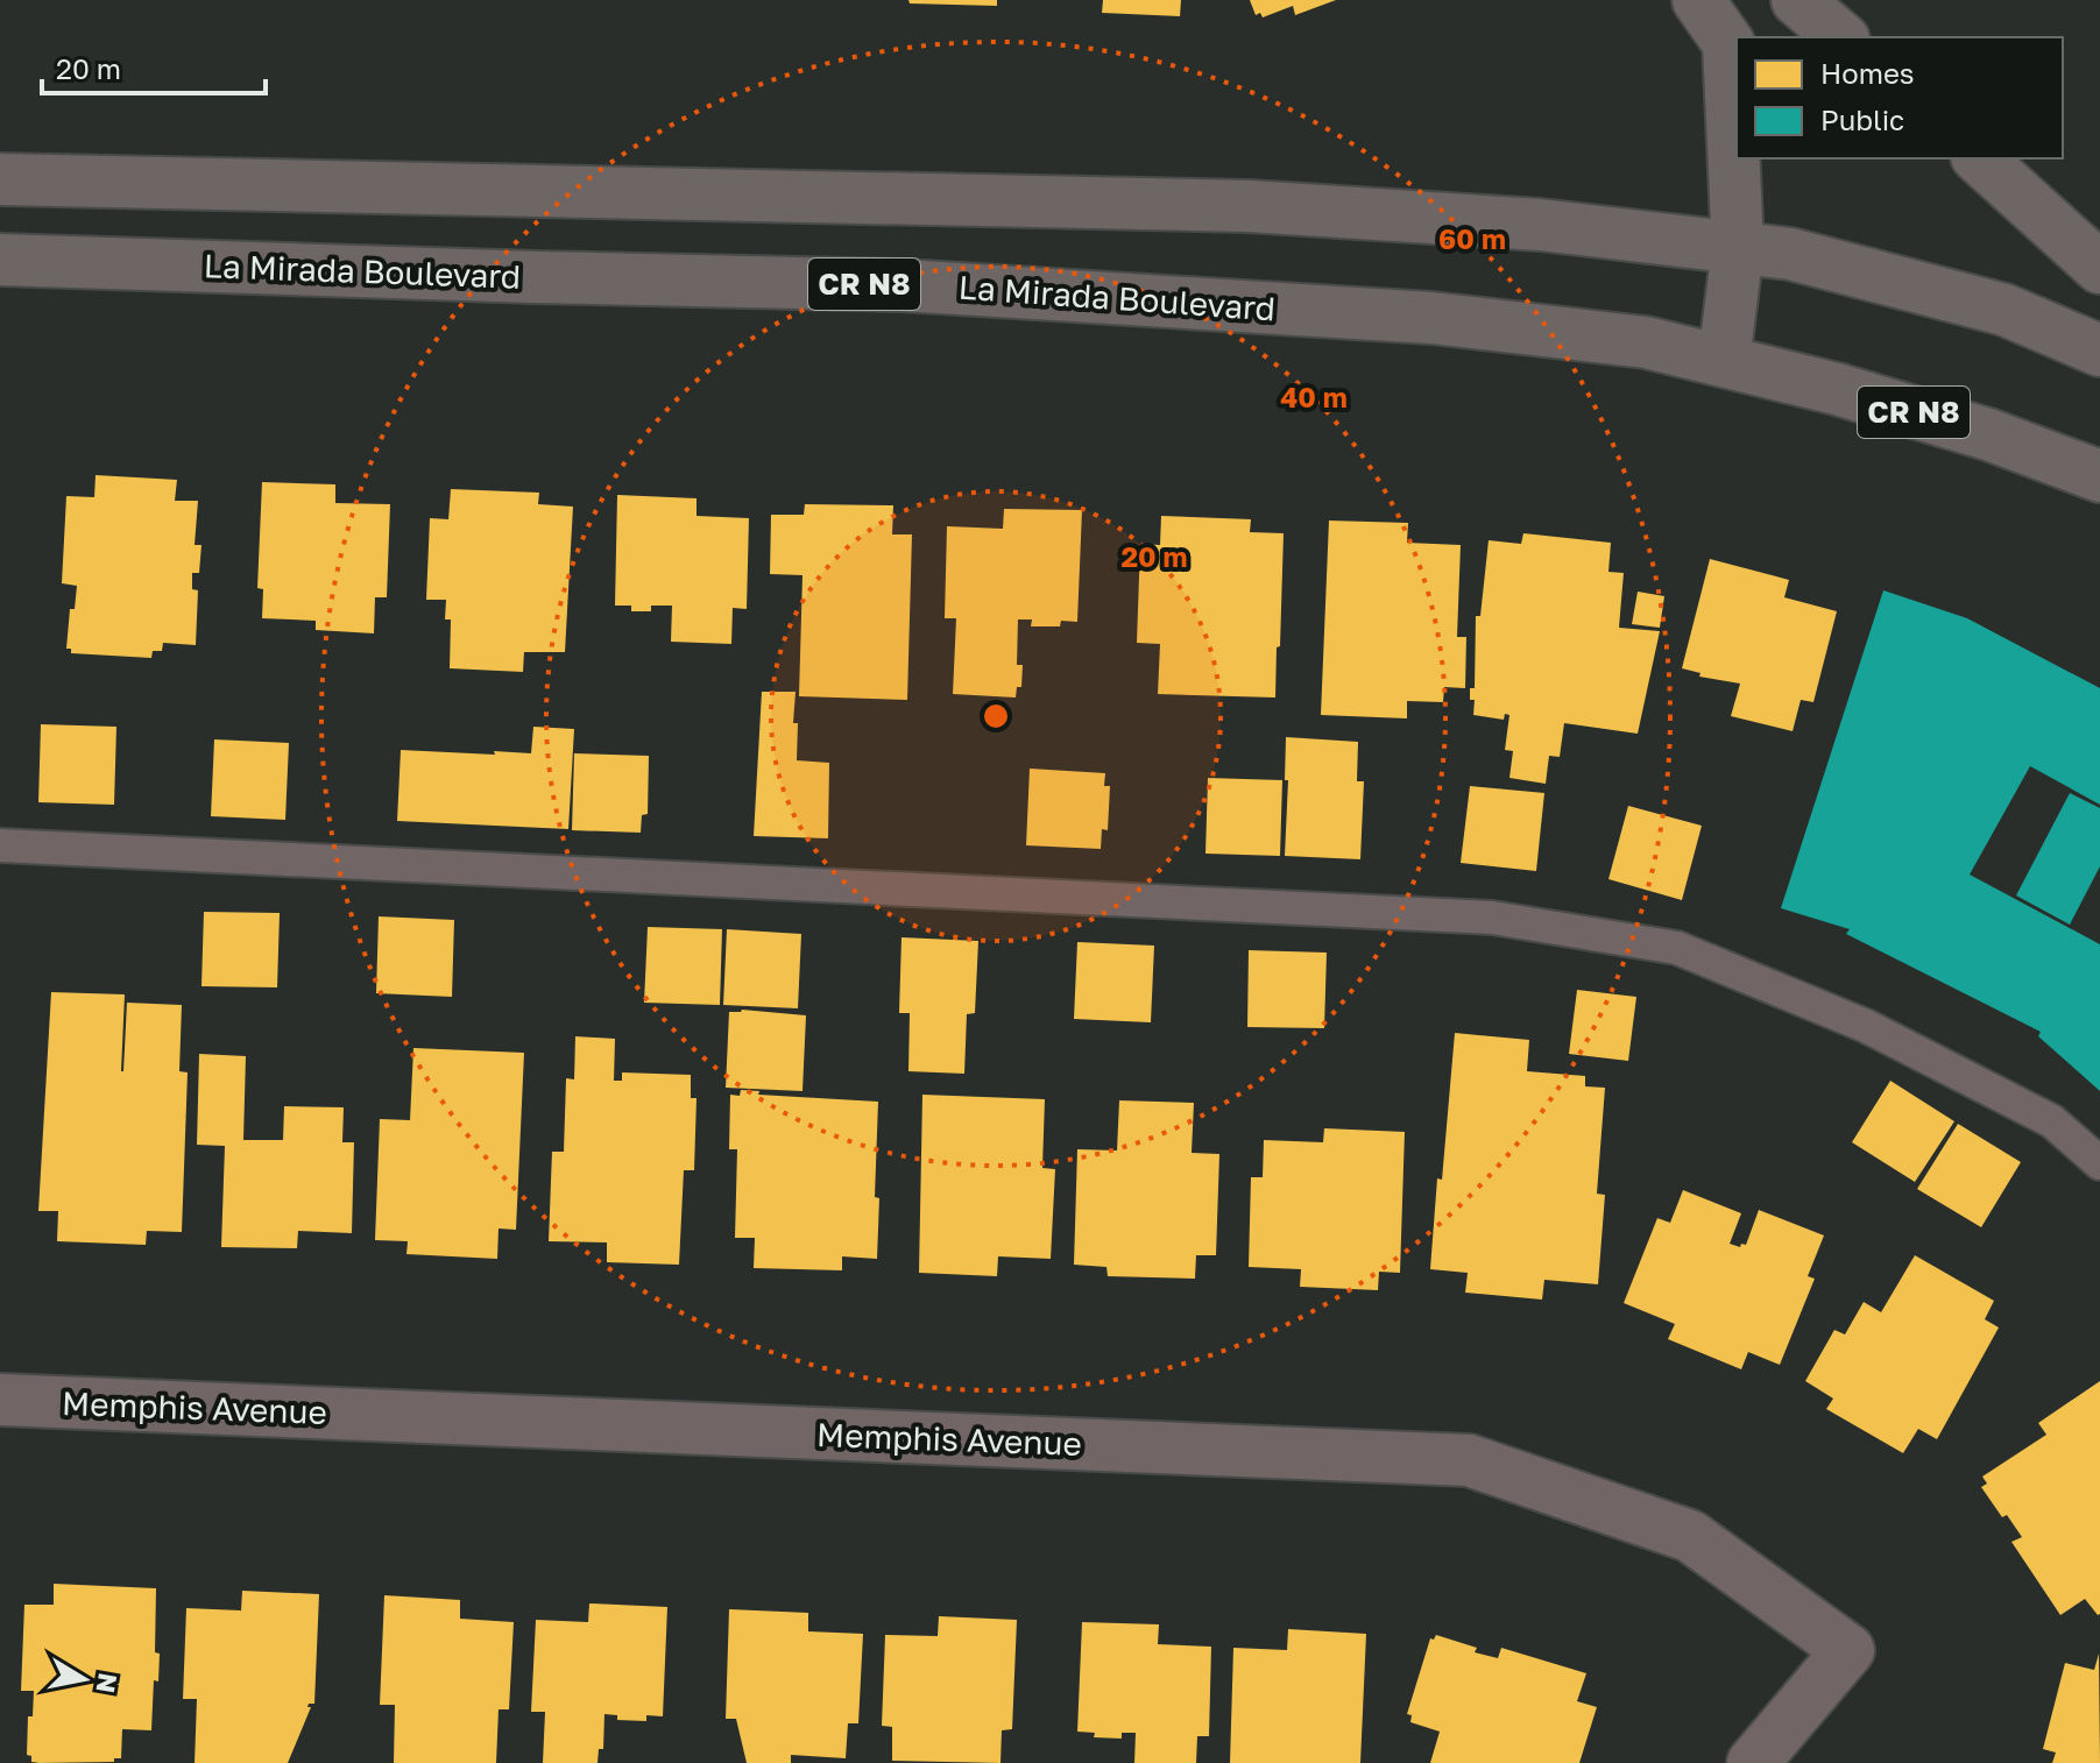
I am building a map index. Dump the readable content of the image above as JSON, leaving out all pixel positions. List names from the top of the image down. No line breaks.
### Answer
{"streets":{"main road":["La Mirada Boulevard","CR N8"],"street":["Memphis Avenue"]},"legend":["Homes","Public"],"scale_bar":"20 m","north":"right","rings":["60 m","40 m","20 m"]}
